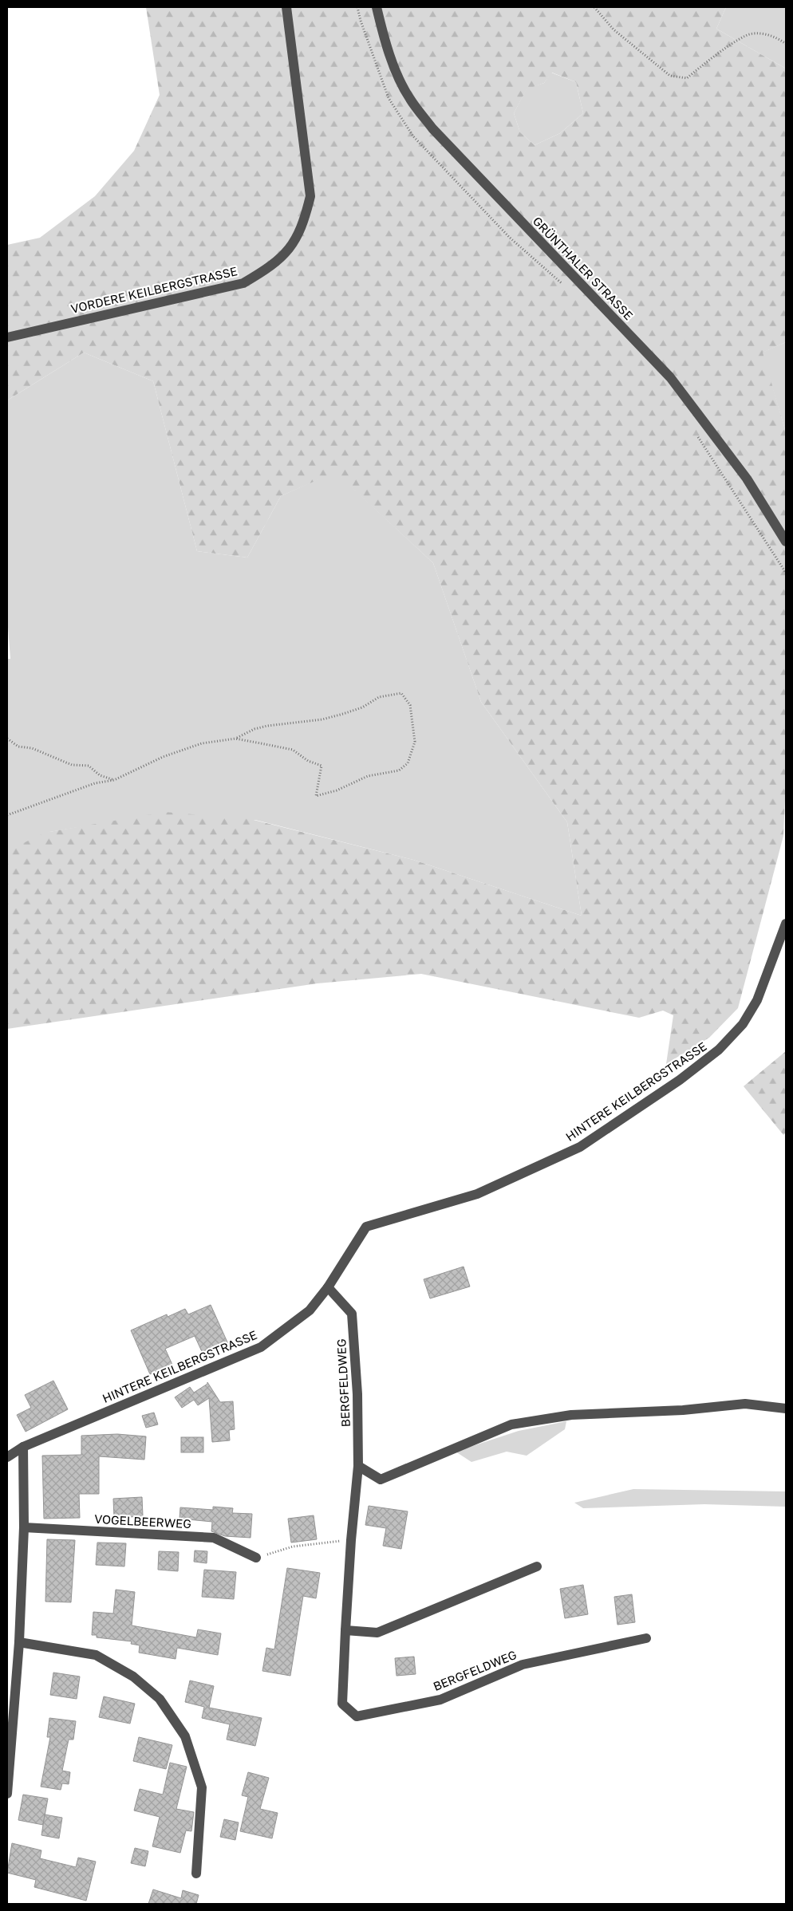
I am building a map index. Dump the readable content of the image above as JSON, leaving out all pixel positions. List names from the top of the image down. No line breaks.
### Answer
{"streets":{"street":["GRÜNTHALER STRASSE","VORDERE KEILBERGSTRASSE","HINTERE KEILBERGSTRASSE","BERGFELDWEG","VOGELBEERWEG"]},"crossings":[["HINTERE KEILBERGSTRASSE","BERGFELDWEG"]]}
